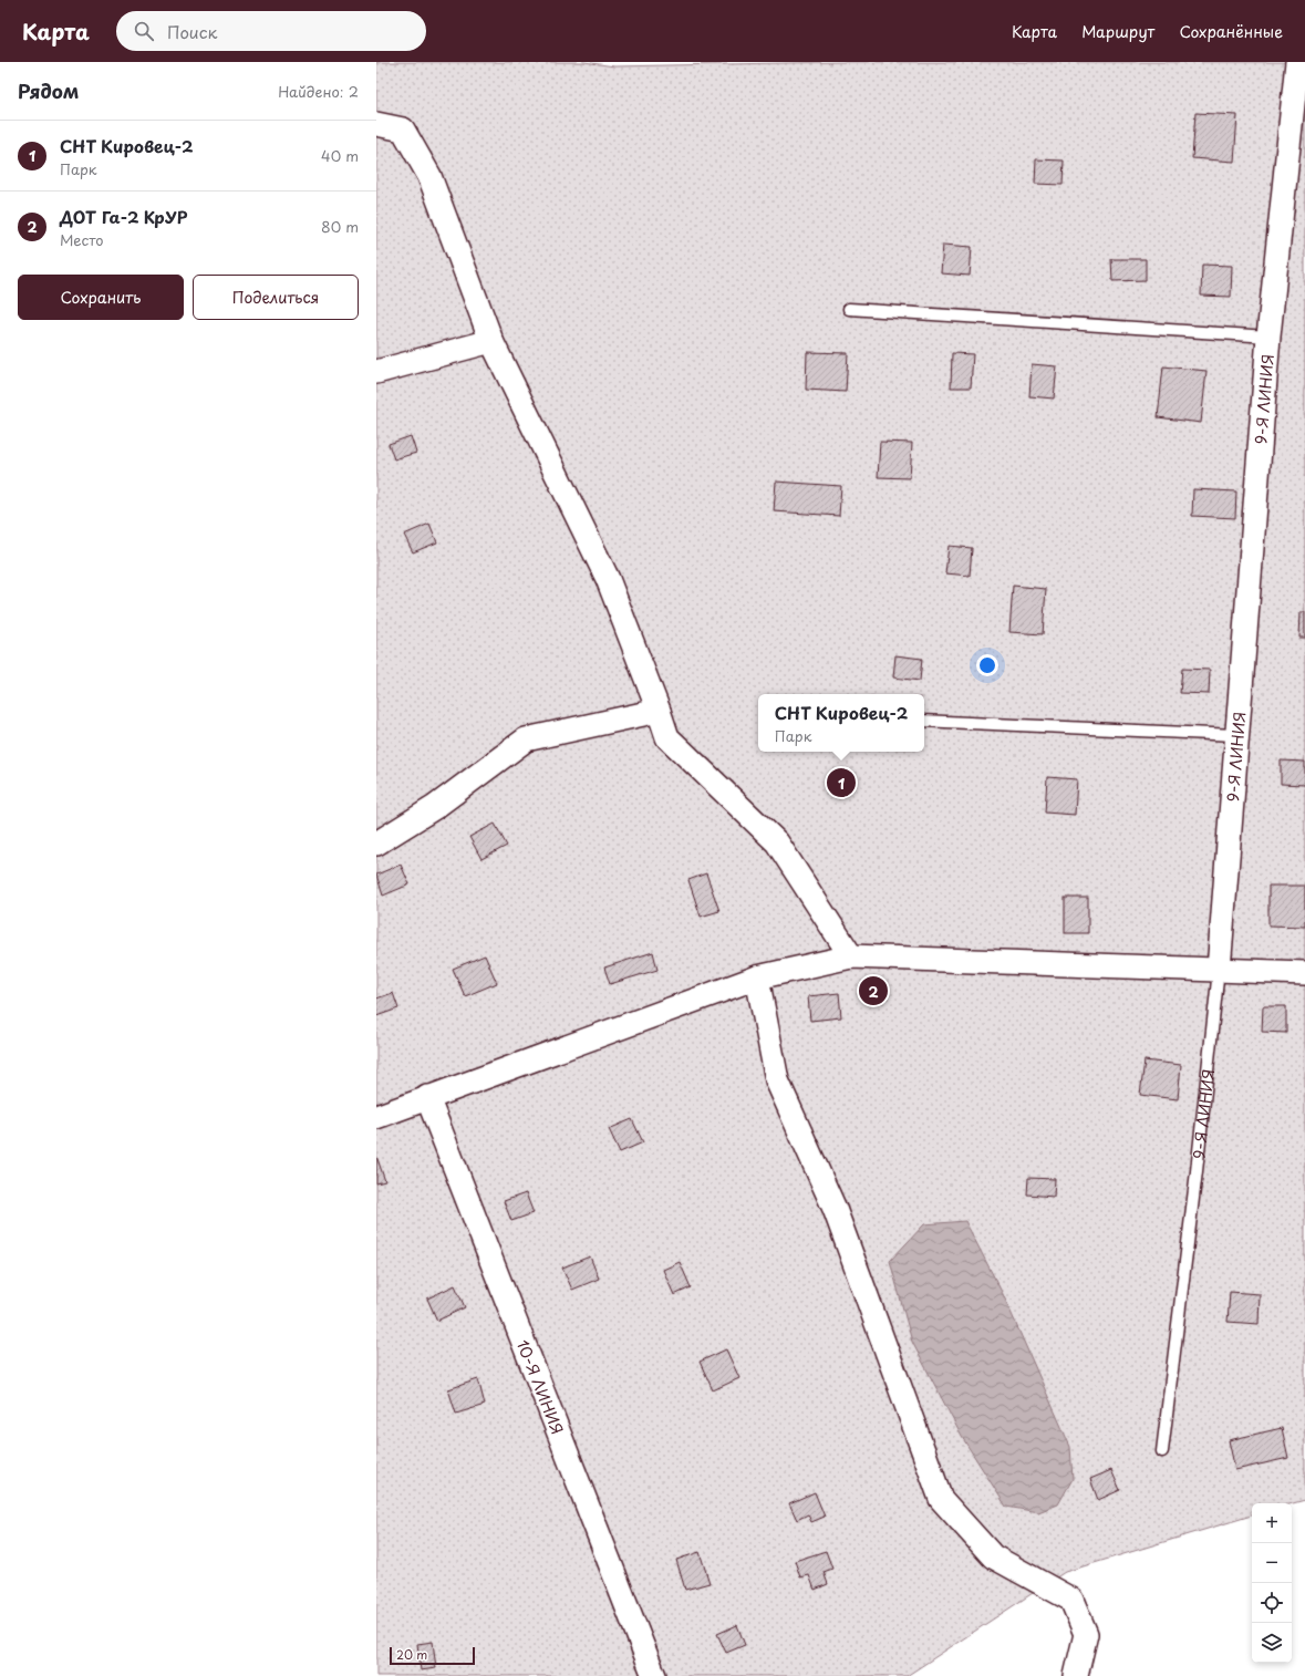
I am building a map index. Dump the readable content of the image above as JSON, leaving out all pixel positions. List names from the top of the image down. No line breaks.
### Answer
{"streets":{"street":["9-Я ЛИНИЯ","10-Я ЛИНИЯ"]},"scale_bar":"20 m","page":{"header":"Карта","search":"Поиск","nav":["Карта","Маршрут","Сохранённые"],"heading":["Рядом","Найдено: 2"],"list":[{"mark":"1","name":"СНТ Кировец-2","note":"Парк","value":"40 m"},{"mark":"2","name":"ДОТ Га-2 КрУР","note":"Место","value":"80 m"}],"buttons":["Сохранить","Поделиться"],"popup":["СНТ Кировец-2","Парк"],"pins":["1","2"],"map_buttons":["+","−"],"scale":"20 m"}}
